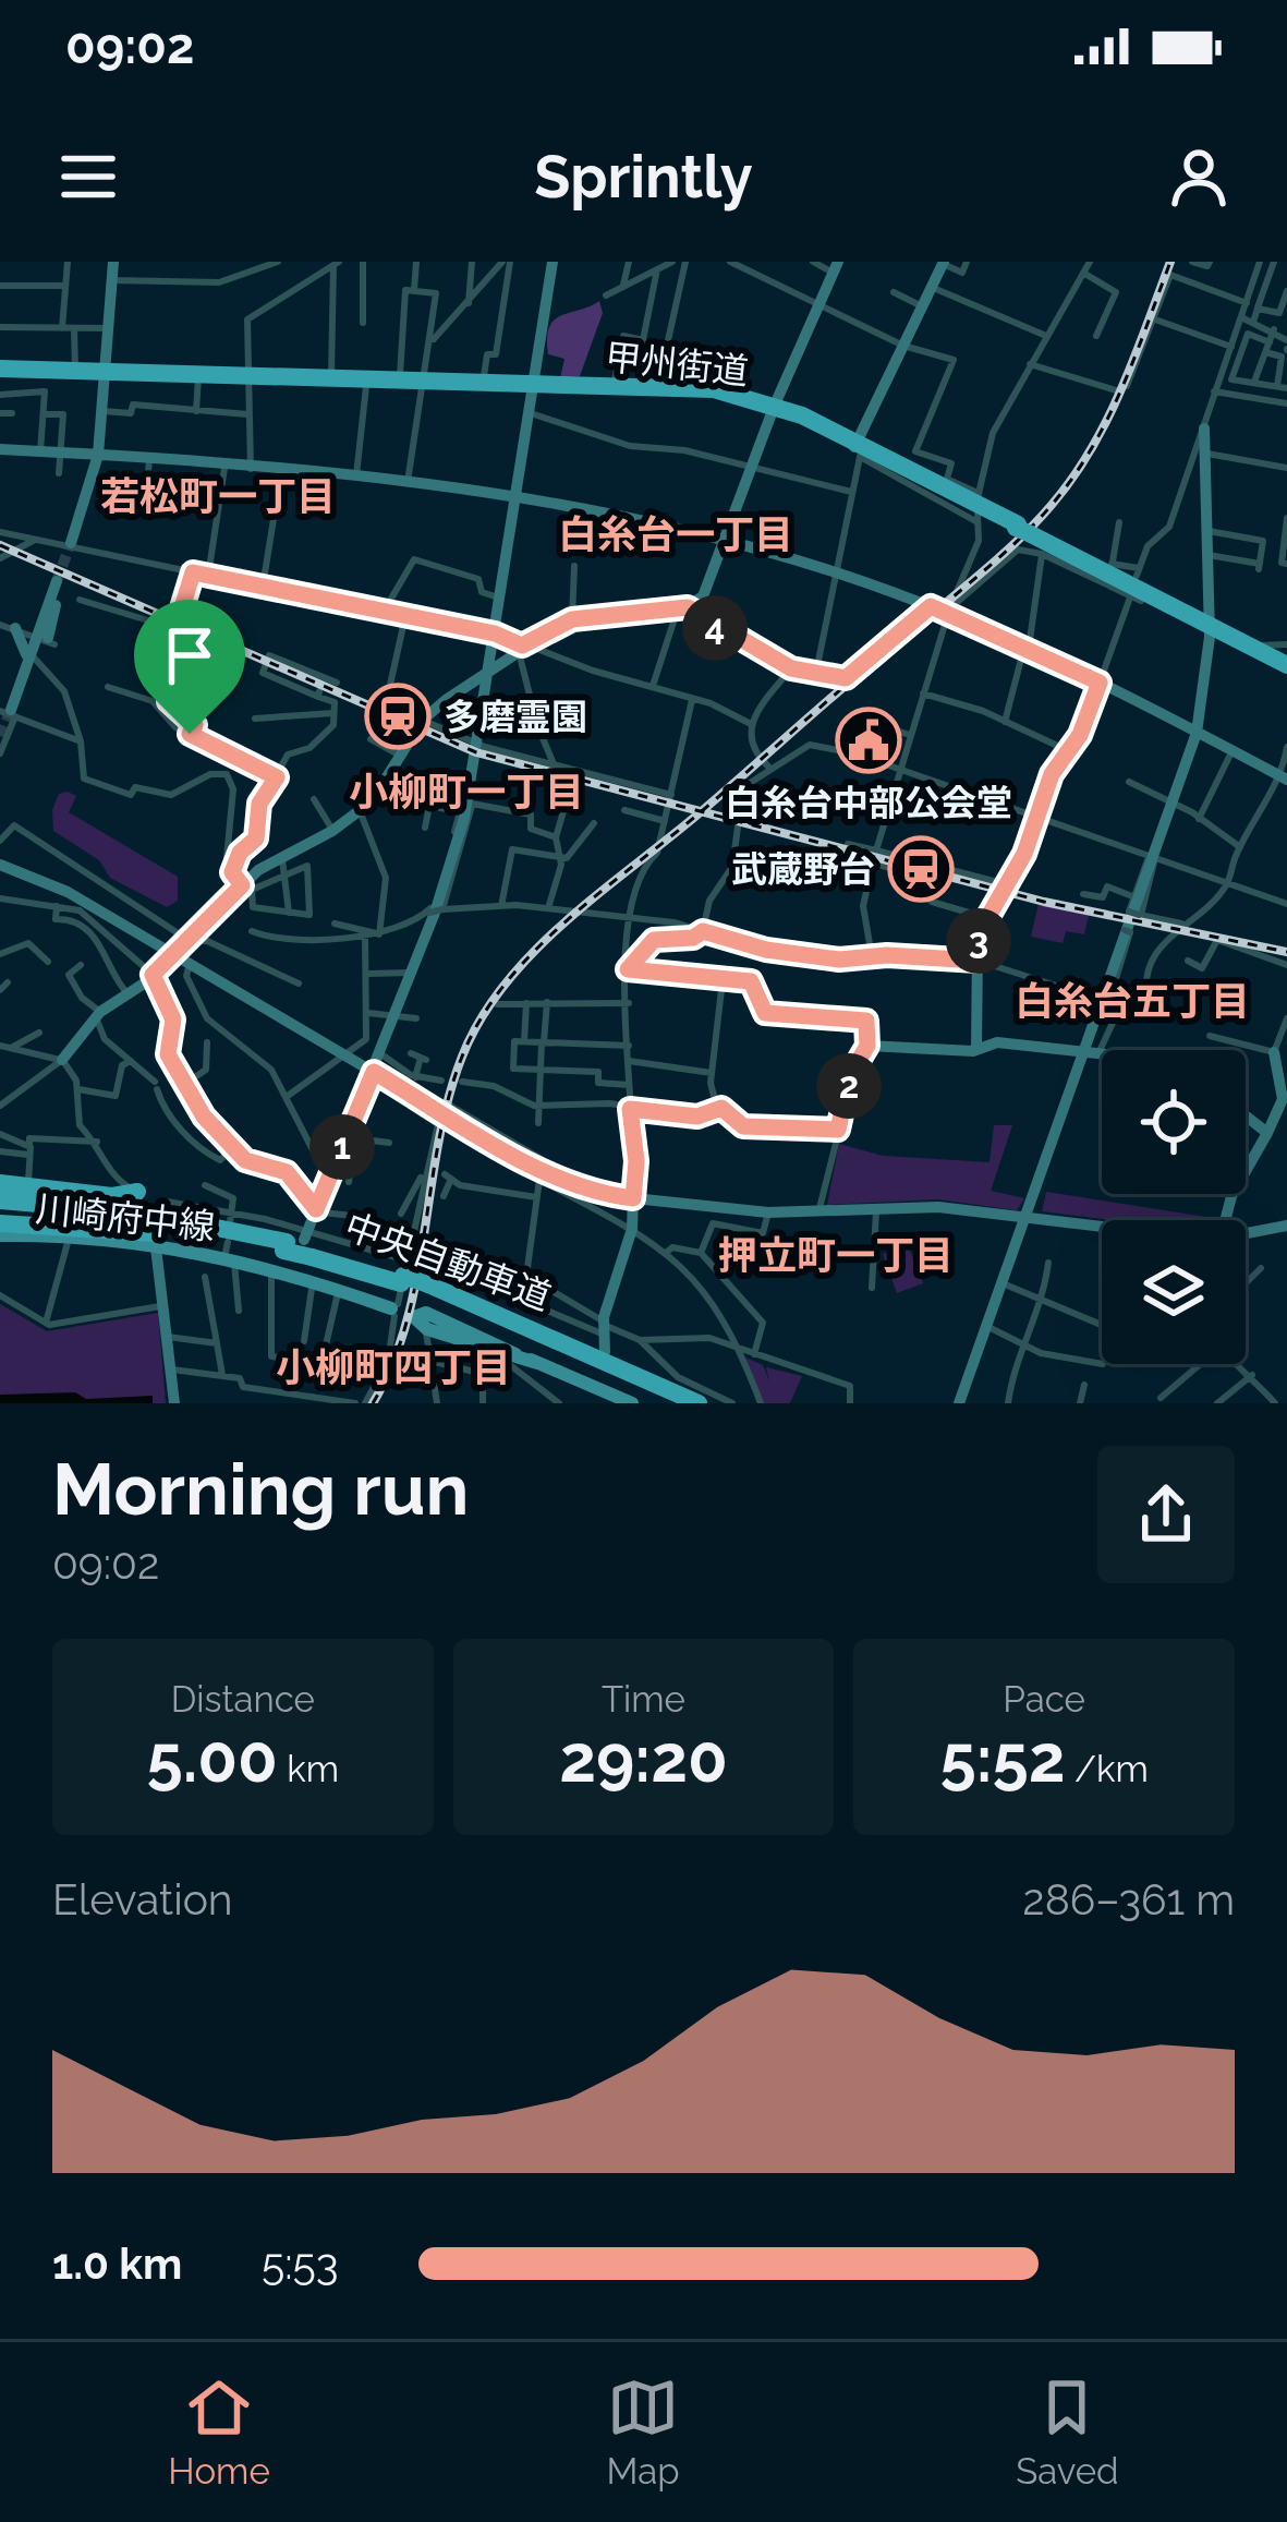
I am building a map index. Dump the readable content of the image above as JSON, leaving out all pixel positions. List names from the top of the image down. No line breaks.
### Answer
{"streets":{"highway":["甲州街道","中央自動車道"],"main road":["川崎府中線"]},"crossings":[["川崎府中線","中央自動車道"]],"districts":["若松町一丁目","白糸台一丁目","小柳町一丁目","白糸台五丁目","押立町一丁目","小柳町四丁目"],"places":{"station":["多磨霊園","武蔵野台"],"public building":["白糸台中部公会堂"]},"page":{"status":"09:02","header":"Sprintly","pins":["4","3","2","1"],"heading":["Morning run","09:02"],"stats":[["Distance","5.00 km"],["Time","29:20"],["Pace","5:52 /km"]],"chart":["Elevation","286–361 m"],"list":[{"name":"1.0 km","note":"5:53"}],"tabs":["Home","Map","Saved"]}}
